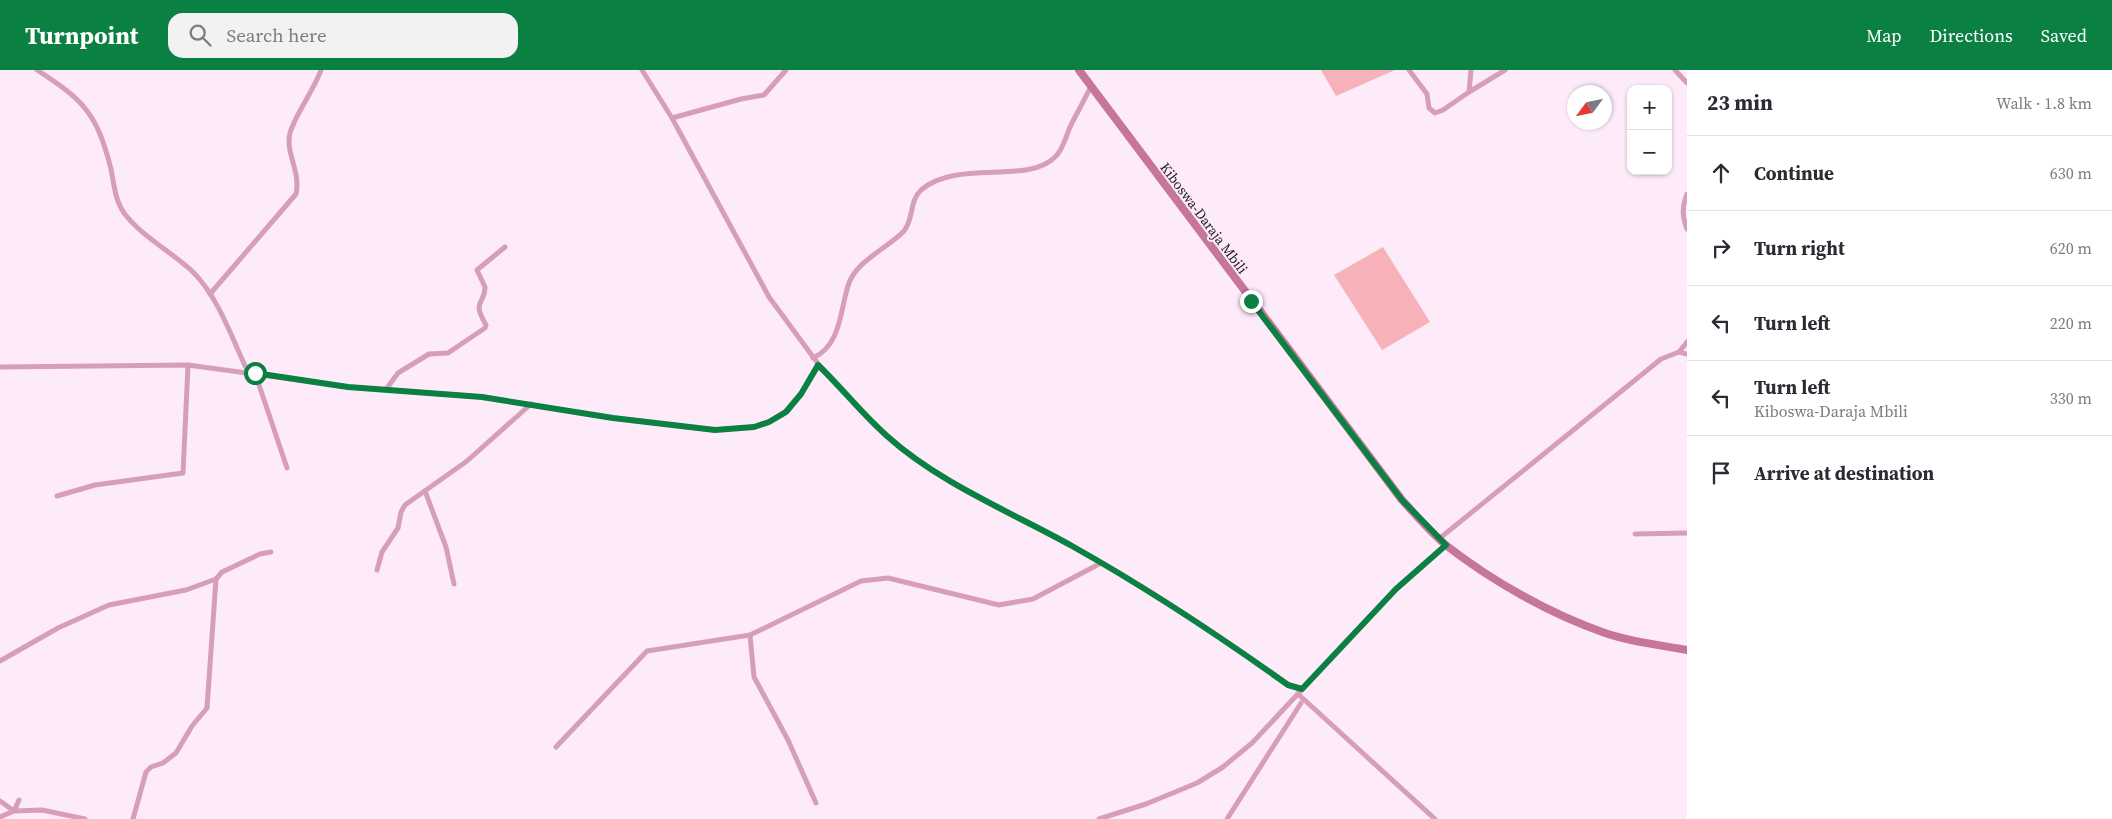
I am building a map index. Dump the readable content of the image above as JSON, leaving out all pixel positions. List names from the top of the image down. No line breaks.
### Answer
{"streets":{"main road":["Kiboswa-Daraja Mbili"]},"north":"bottom left","page":{"header":"Turnpoint","search":"Search here","nav":["Map","Directions","Saved"],"heading":["23 min","Walk · 1.8 km"],"map_buttons":["+","−"],"list":[["Continue","630 m"],["Turn right","620 m"],["Turn left","220 m"],["Turn left","Kiboswa-Daraja Mbili","330 m"],"Arrive at destination"]}}
